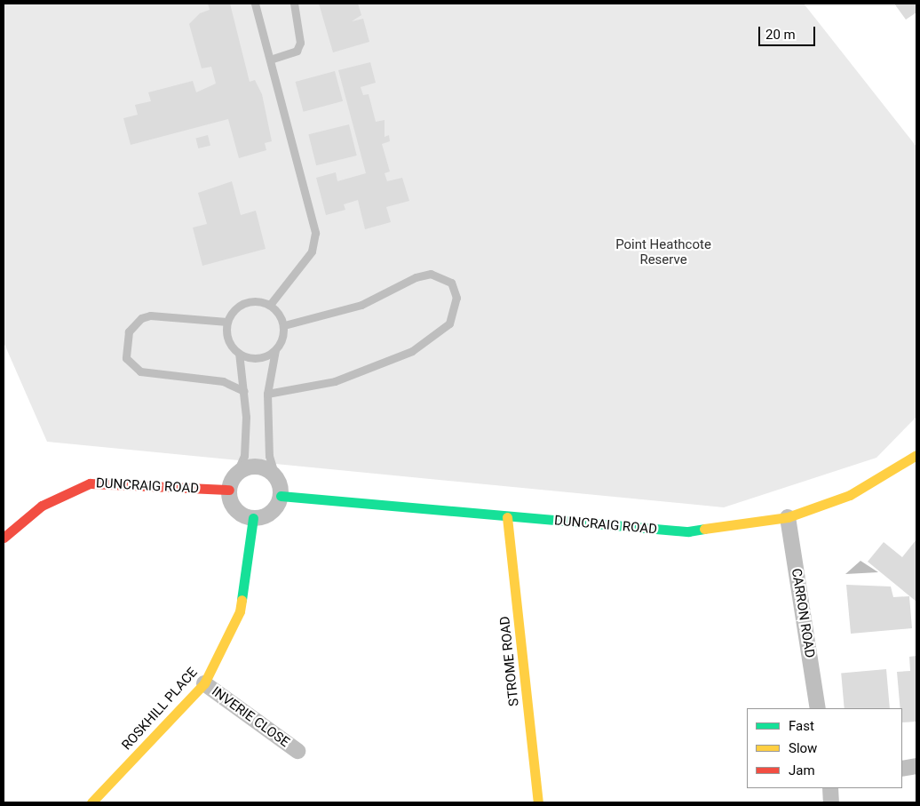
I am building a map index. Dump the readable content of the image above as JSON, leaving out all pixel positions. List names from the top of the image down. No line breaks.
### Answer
{"streets":{"street":["DUNCRAIG ROAD","CARRON ROAD","STROME ROAD","ROSKHILL PLACE","INVERIE CLOSE"]},"crossings":[["DUNCRAIG ROAD","CARRON ROAD"],["DUNCRAIG ROAD","STROME ROAD"],["DUNCRAIG ROAD","ROSKHILL PLACE"],["ROSKHILL PLACE","INVERIE CLOSE"]],"parks":["Point Heathcote Reserve"],"legend":["Fast","Slow","Jam"],"scale_bar":"20 m"}
